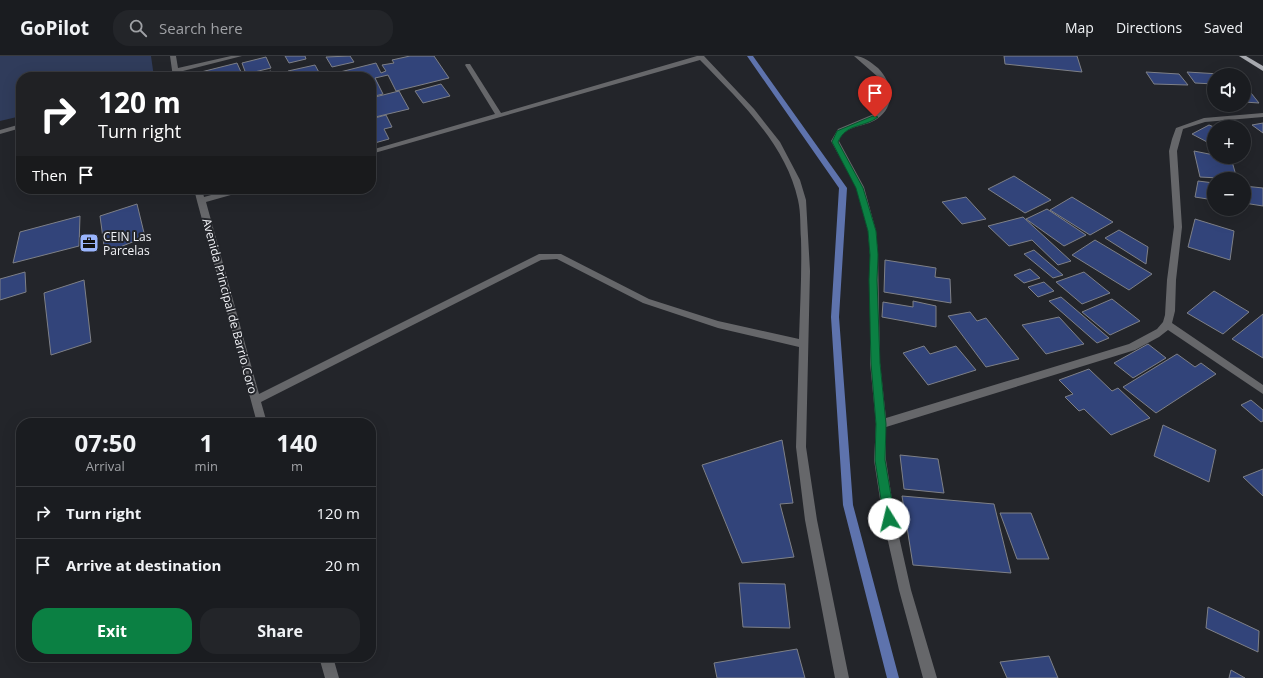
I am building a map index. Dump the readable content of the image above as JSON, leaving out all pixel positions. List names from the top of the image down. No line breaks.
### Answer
{"streets":{"street":["Avenida Principal de Barrio Coro"]},"places":{"office":["CEIN Las Parcelas"]},"page":{"header":"GoPilot","search":"Search here","nav":["Map","Directions","Saved"],"map_buttons":["+","−"],"turn":["120 m","Turn right"],"then":"Then","eta":["07:50","Arrival","1","min","140","m"],"list":[{"name":"Turn right","value":"120 m"},{"name":"Arrive at destination","value":"20 m"}],"buttons":["Exit","Share"]}}
